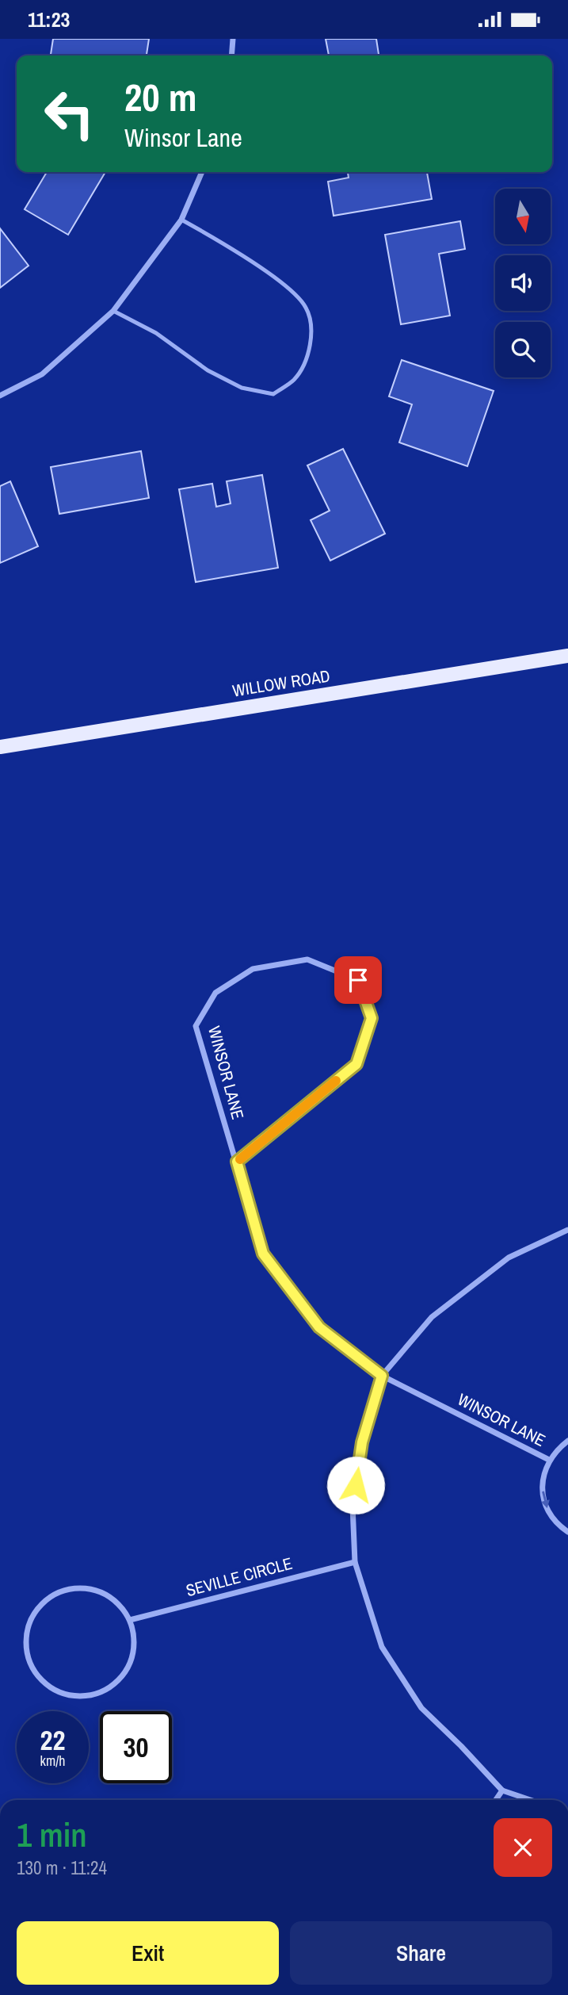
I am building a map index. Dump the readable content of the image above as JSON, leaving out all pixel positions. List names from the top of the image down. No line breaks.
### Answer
{"streets":{"main road":["WILLOW ROAD"],"street":["WINSOR LANE","SEVILLE CIRCLE"]},"north":"bottom","page":{"status":"11:23","turn":["20 m","Winsor Lane"],"speed":"22 km/h","limit":"30","heading":["1 min","130 m · 11:24"],"buttons":["Exit","Share"]}}
